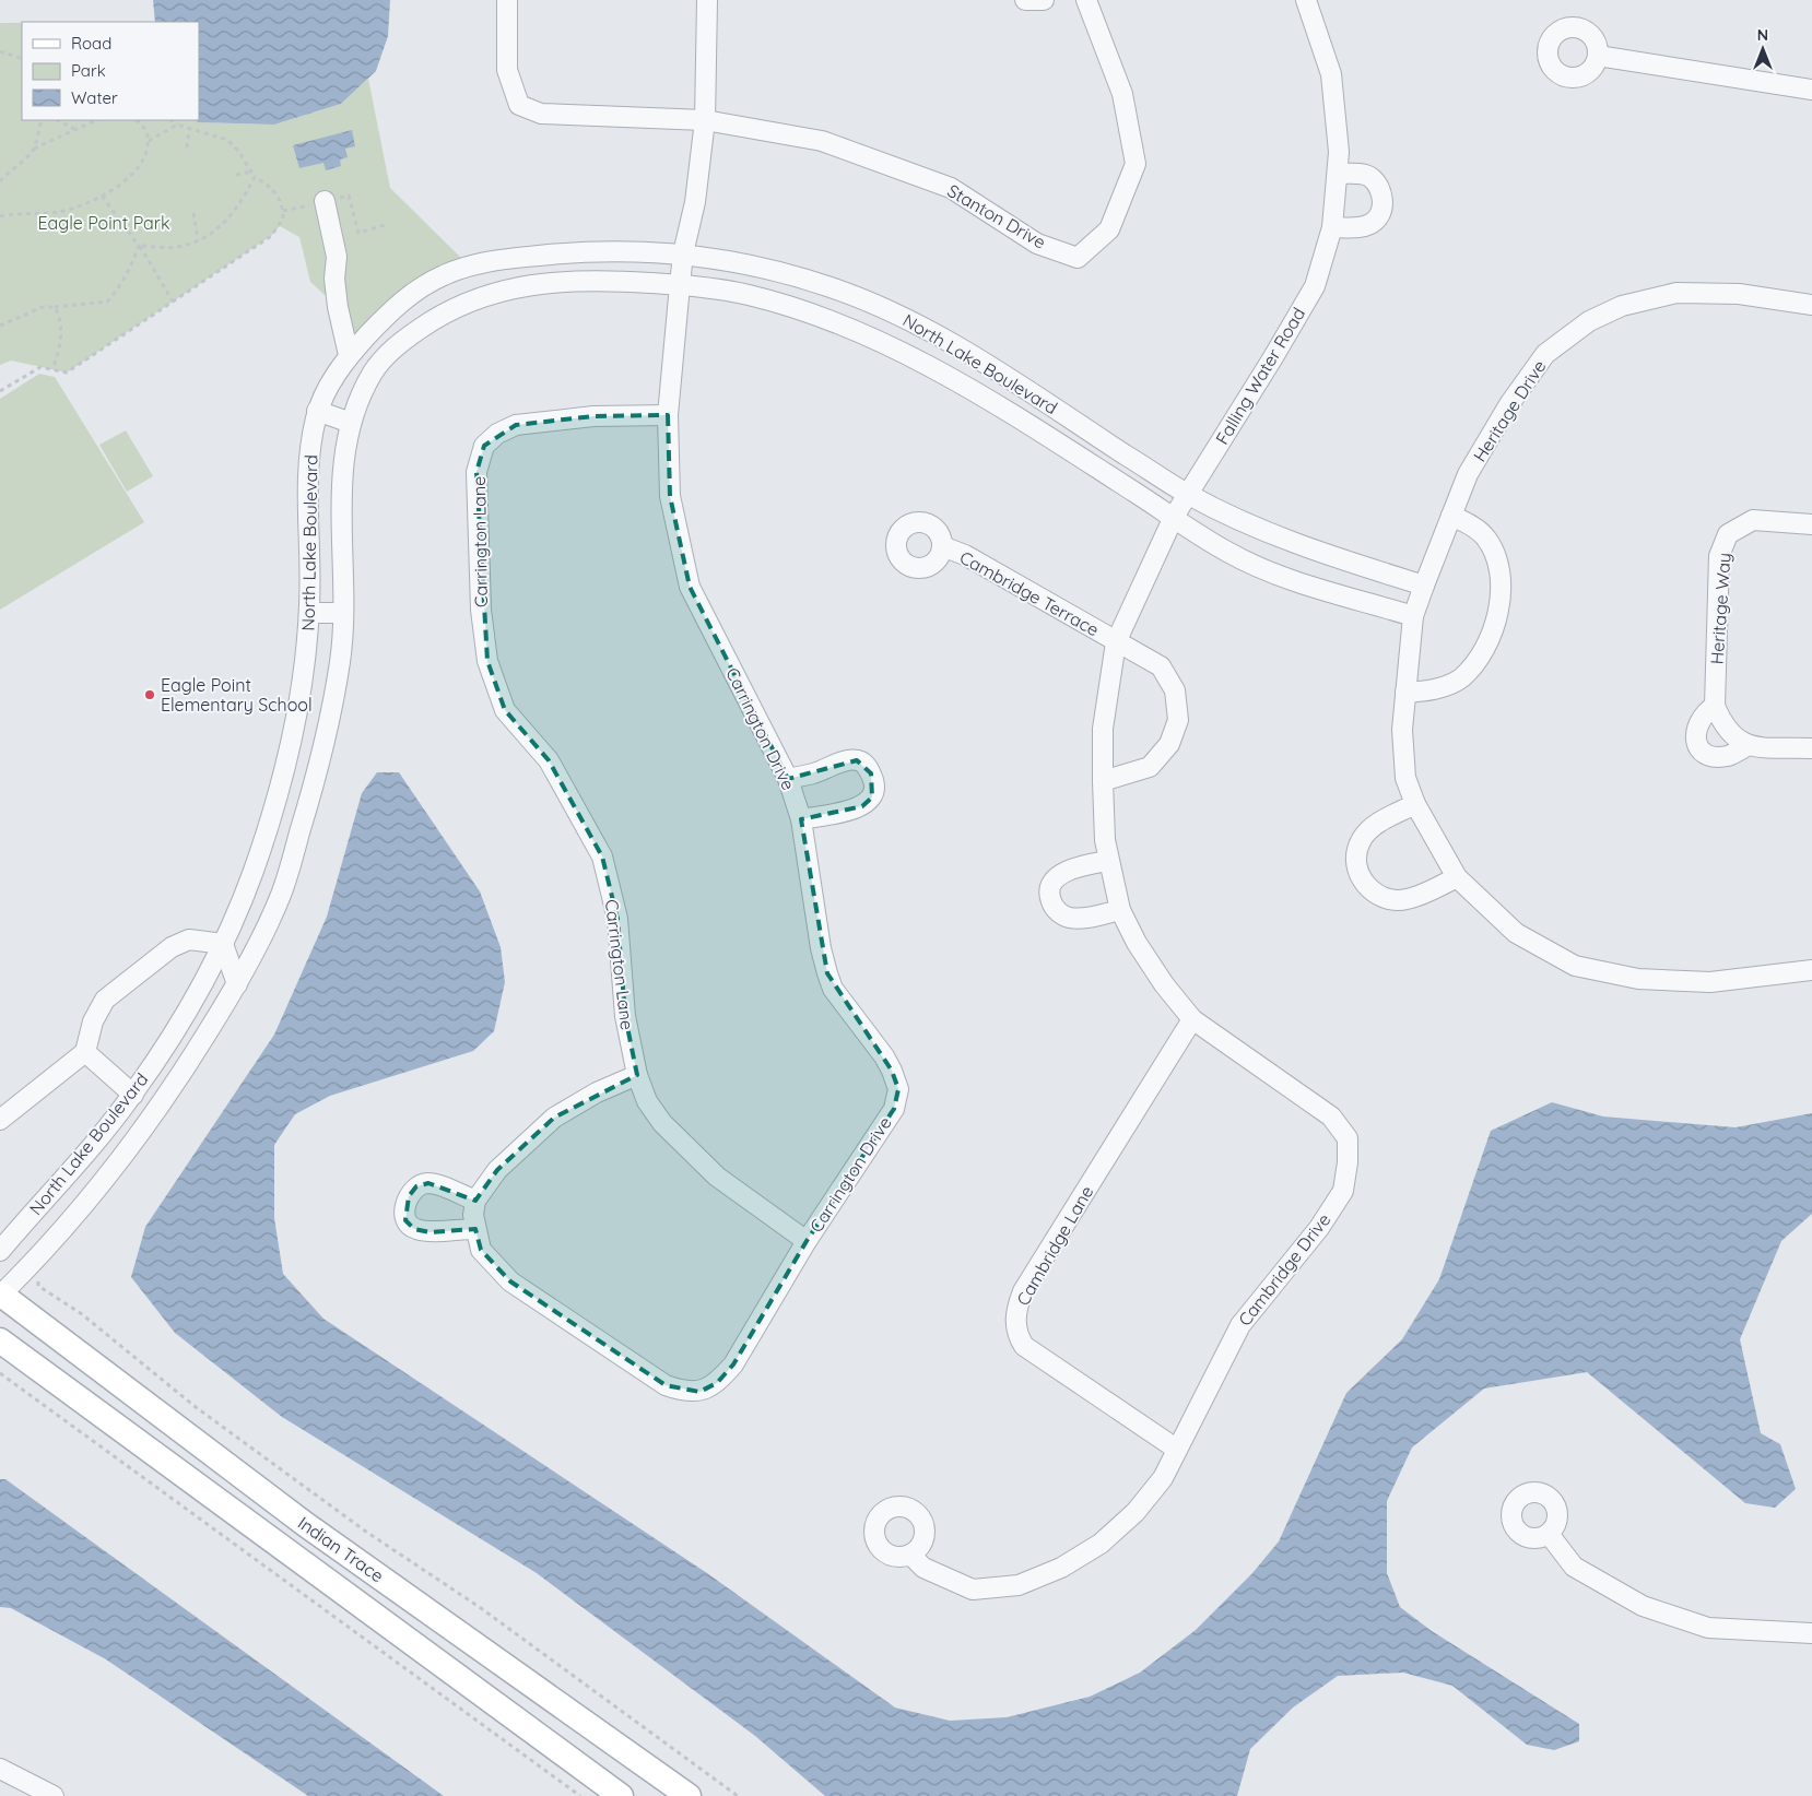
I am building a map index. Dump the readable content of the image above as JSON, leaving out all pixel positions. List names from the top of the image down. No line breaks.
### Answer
{"streets":{"main road":["Indian Trace"],"street":["Stanton Drive","North Lake Boulevard","Falling Water Road","Heritage Drive","Carrington Lane","Cambridge Terrace","Heritage Way","Carrington Drive","Cambridge Lane","Cambridge Drive"]},"crossings":[["North Lake Boulevard","Falling Water Road"],["North Lake Boulevard","Heritage Drive"],["North Lake Boulevard","Carrington Drive"],["North Lake Boulevard","Cambridge Drive"],["North Lake Boulevard","Indian Trace"],["Falling Water Road","Cambridge Drive"],["Carrington Lane","Carrington Drive"],["Cambridge Terrace","Cambridge Drive"],["Cambridge Lane","Cambridge Drive"]],"parks":["Eagle Point Park"],"places":["Eagle Point Elementary School"],"legend":["Road","Park","Water"],"north":"top"}
